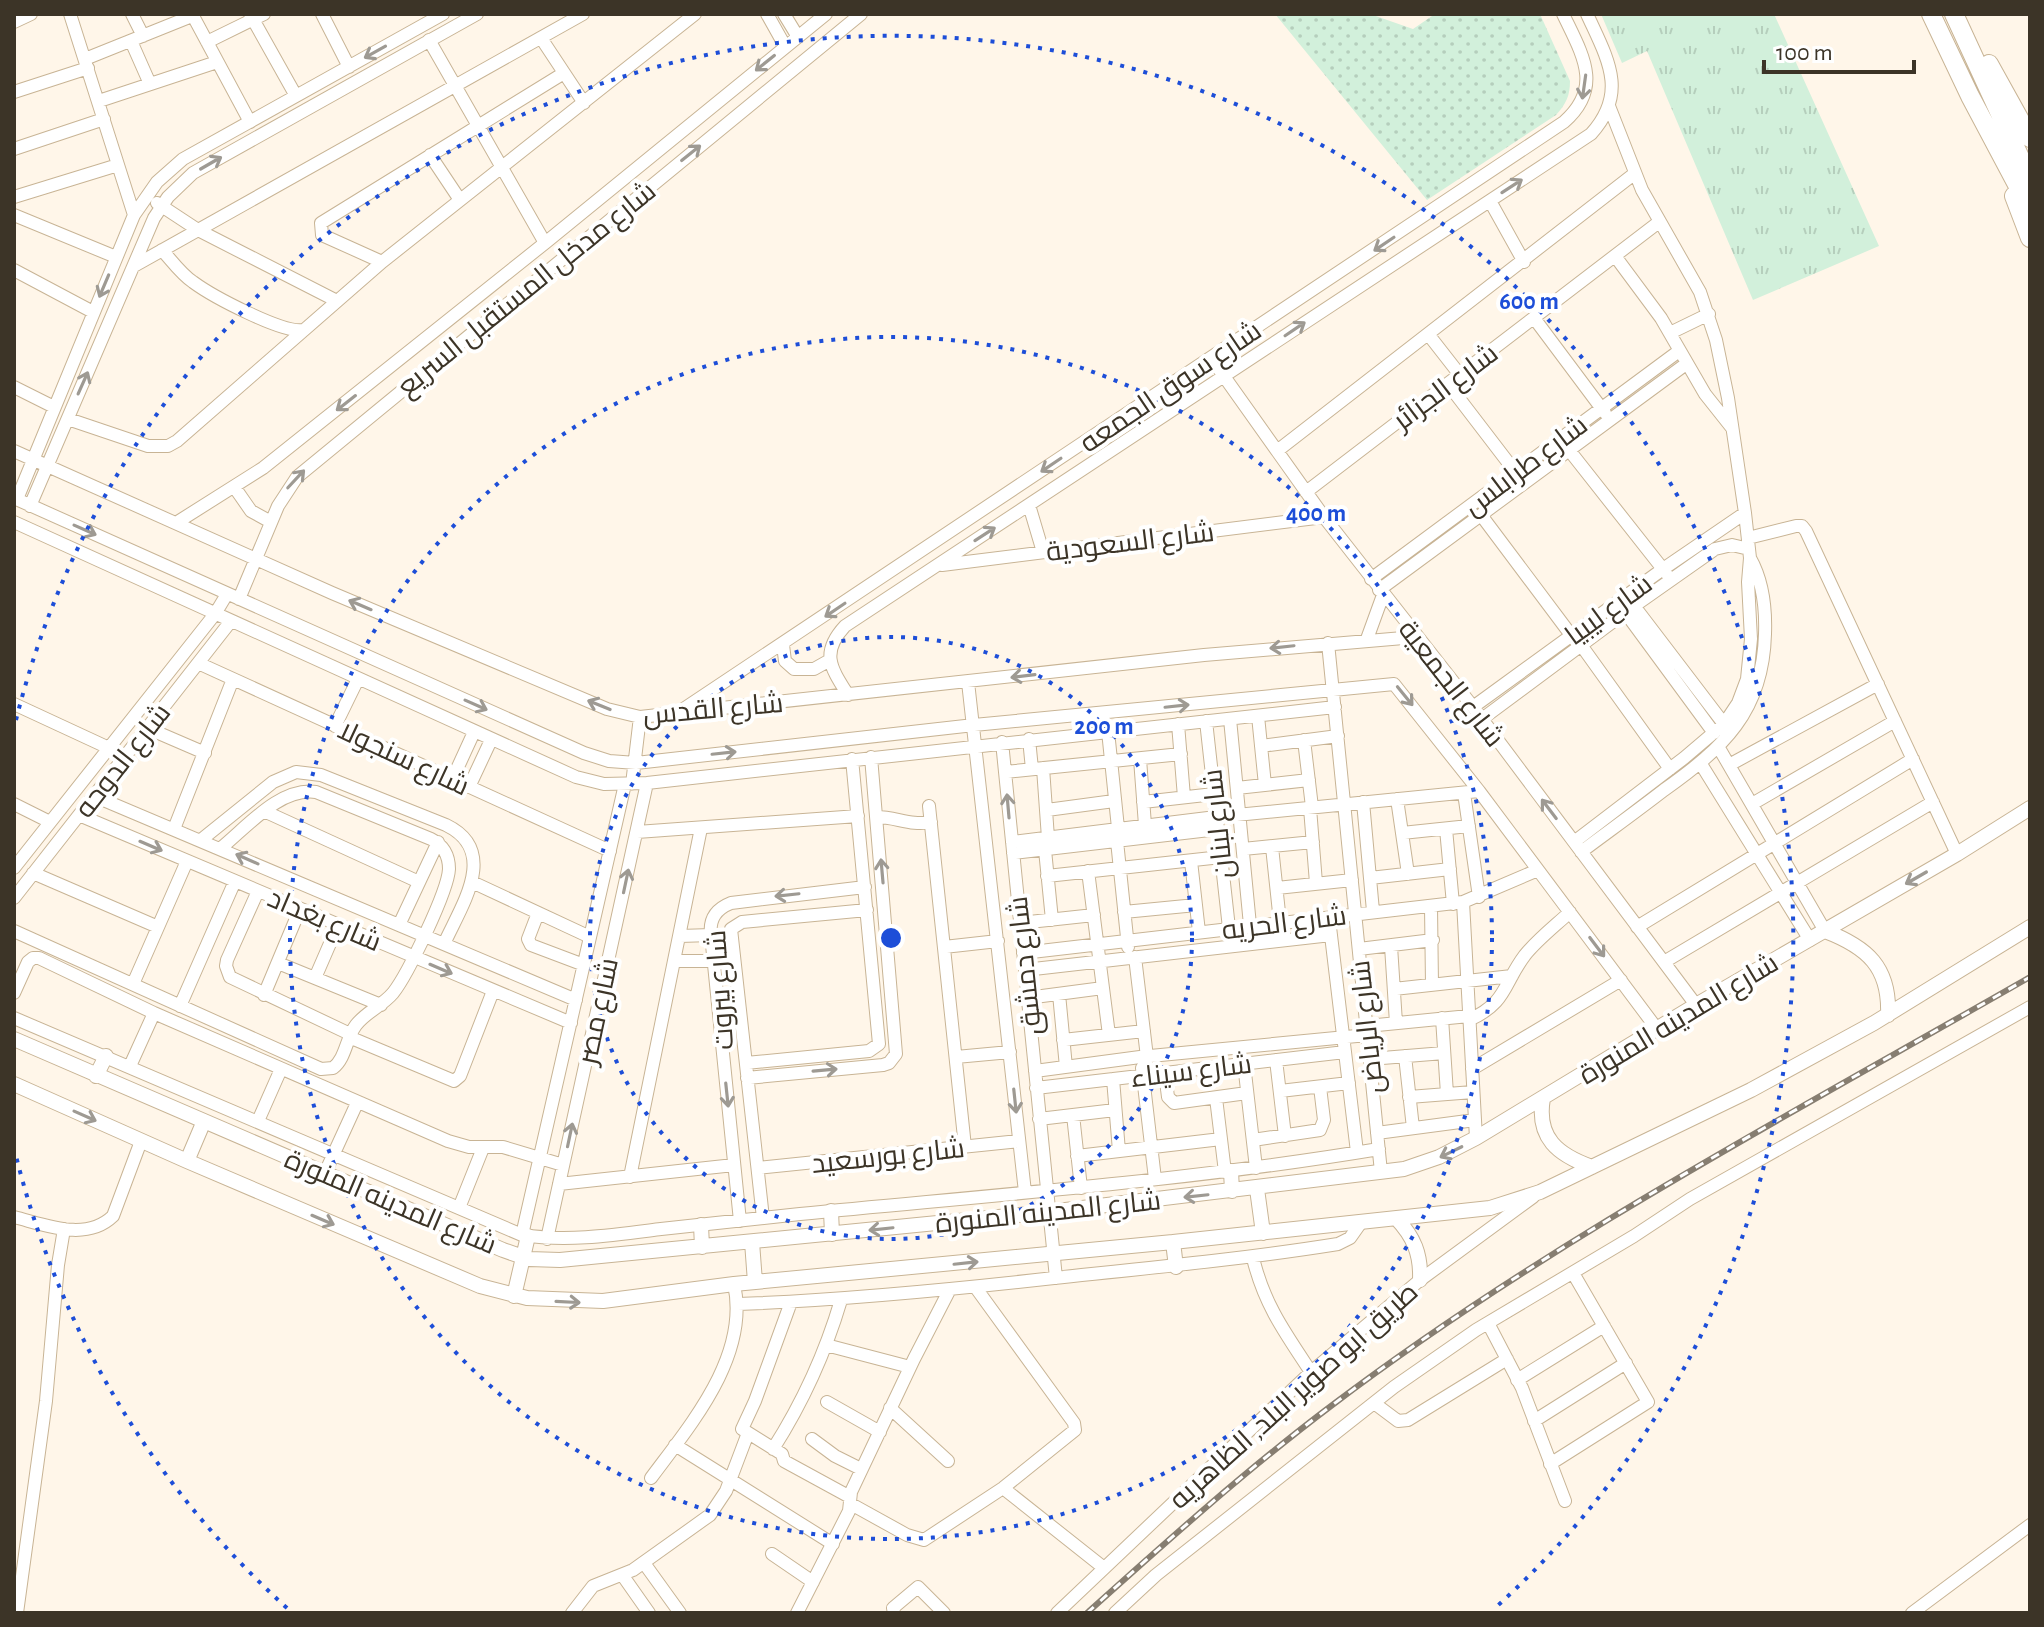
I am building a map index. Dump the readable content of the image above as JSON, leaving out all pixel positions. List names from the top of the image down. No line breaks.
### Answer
{"streets":{"main road":["شارع المدينه المنورة"],"street":["شارع مدخل المستقبل السريع","شارع سوق الجمعه","شارع الجزائر","شارع طرابلس","شارع السعودية","شارع ليبيا","شارع الجمعية","شارع القدس","شارع سنجولا","شارع الدوحه","شارع لبنان","شارع بغداد","شارع الحريه","شارع دمشق","شارع بيروت","شارع مصر","شارع الرياض","شارع سيناء","شارع بورسعيد","طريق ابو صوير البلد, الظاهريه"]},"crossings":[["شارع مدخل المستقبل السريع","شارع القدس"],["شارع مدخل المستقبل السريع","شارع الدوحه"],["شارع سوق الجمعه","شارع السعودية"],["شارع سوق الجمعه","شارع الجمعية"],["شارع سوق الجمعه","شارع القدس"],["شارع الجزائر","شارع الجمعية"],["شارع طرابلس","شارع الجمعية"],["شارع السعودية","شارع الجمعية"],["شارع ليبيا","شارع الجمعية"],["شارع الجمعية","شارع القدس"],["شارع الجمعية","شارع الحريه"],["شارع الجمعية","شارع المدينه المنورة"],["شارع الجمعية","شارع الرياض"],["شارع القدس","شارع الدوحه"],["شارع القدس","شارع لبنان"],["شارع القدس","شارع دمشق"],["شارع القدس","شارع مصر"],["شارع القدس","شارع الرياض"],["شارع سنجولا","شارع الدوحه"],["شارع سنجولا","شارع مصر"],["شارع الدوحه","شارع بغداد"],["شارع لبنان","شارع الحريه"],["شارع بغداد","شارع مصر"],["شارع الحريه","شارع دمشق"],["شارع الحريه","شارع الرياض"],["شارع دمشق","شارع المدينه المنورة"],["شارع دمشق","شارع سيناء"],["شارع دمشق","شارع بورسعيد"],["شارع بيروت","شارع بورسعيد"],["شارع المدينه المنورة","شارع الرياض"],["شارع المدينه المنورة","طريق ابو صوير البلد, الظاهريه"],["شارع الرياض","شارع سيناء"]],"scale_bar":"100 m","rings":["600 m","400 m","200 m"]}
